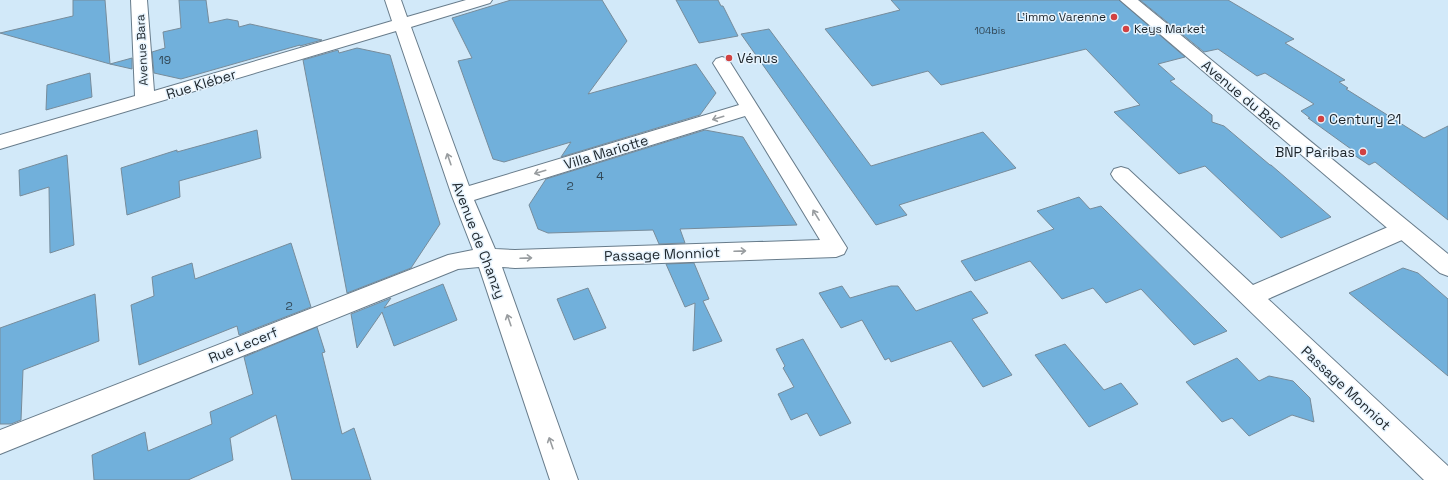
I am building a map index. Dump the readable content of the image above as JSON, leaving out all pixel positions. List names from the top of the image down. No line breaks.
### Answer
{"streets":{"street":["Avenue Bara","Rue Kléber","Avenue du Bac","Villa Mariotte","Avenue de Chanzy","Passage Monniot","Rue Lecerf"]},"crossings":[["Avenue Bara","Rue Kléber"],["Rue Kléber","Avenue de Chanzy"],["Villa Mariotte","Avenue de Chanzy"],["Villa Mariotte","Passage Monniot"],["Avenue de Chanzy","Passage Monniot"],["Avenue de Chanzy","Rue Lecerf"],["Passage Monniot","Rue Lecerf"]],"one_way":["Villa Mariotte","Avenue de Chanzy"],"places":["L'immo Varenne","Keys Market","Vénus","Century 21","BNP Paribas"],"house_numbers":["104bis","19","4","2","2"]}
